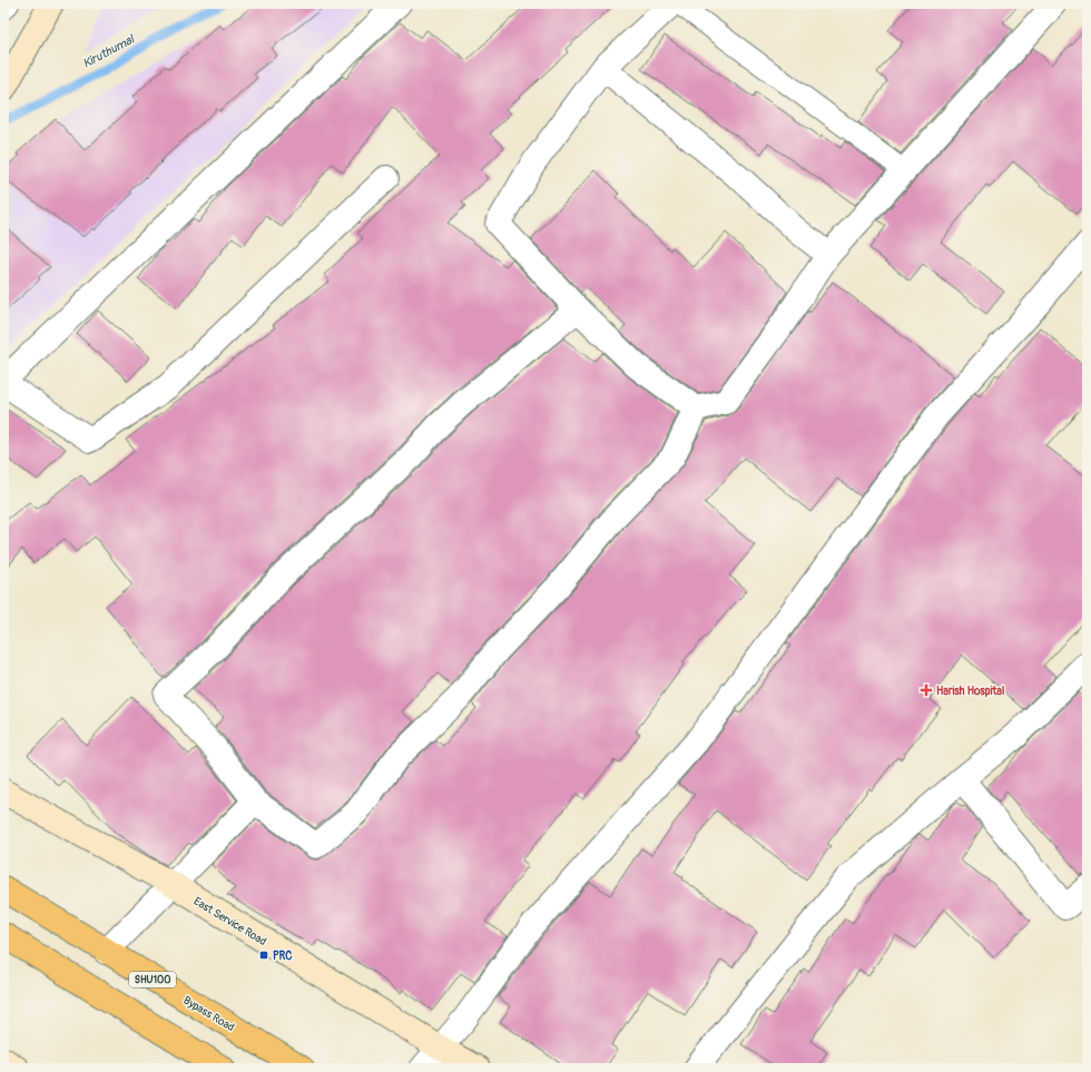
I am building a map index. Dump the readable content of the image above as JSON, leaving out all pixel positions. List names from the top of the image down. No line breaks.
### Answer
{"streets":{"main road":["SHU100","Bypass Road"],"street":["East Service Road"]},"water":["Kiruthumal"],"places":{"health":["Harish Hospital"],"transit":["PRC"]}}
